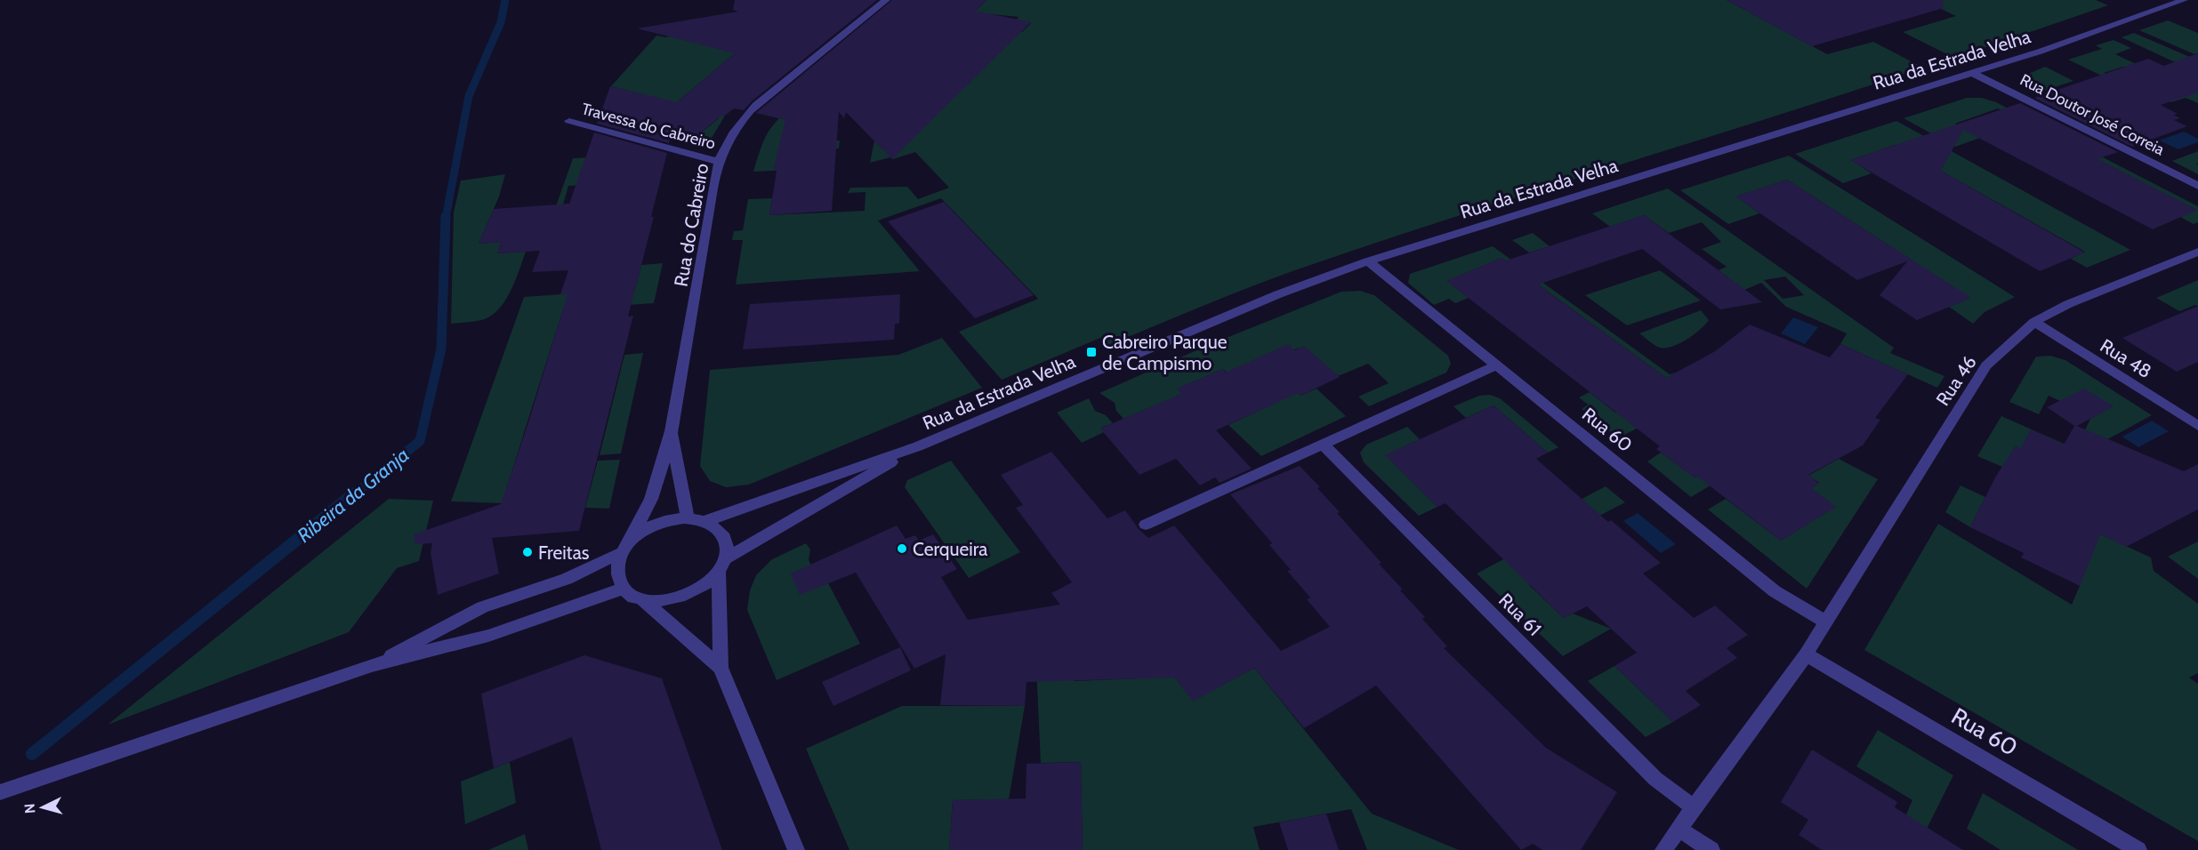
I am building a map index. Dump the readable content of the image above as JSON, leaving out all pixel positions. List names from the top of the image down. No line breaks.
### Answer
{"streets":{"street":["Rua da Estrada Velha","Rua Doutor José Correia","Travessa do Cabreiro","Rua do Cabreiro","Rua 48","Rua 46","Rua 60","Rua 61"]},"crossings":[["Rua da Estrada Velha","Rua Doutor José Correia"],["Rua da Estrada Velha","Rua 60"],["Travessa do Cabreiro","Rua do Cabreiro"],["Rua 48","Rua 46"],["Rua 46","Rua 60"]],"water":["Ribeira da Granja"],"places":{"transit":["Cabreiro Parque de Campismo"],"other":["Cerqueira","Freitas"]},"north":"left"}
